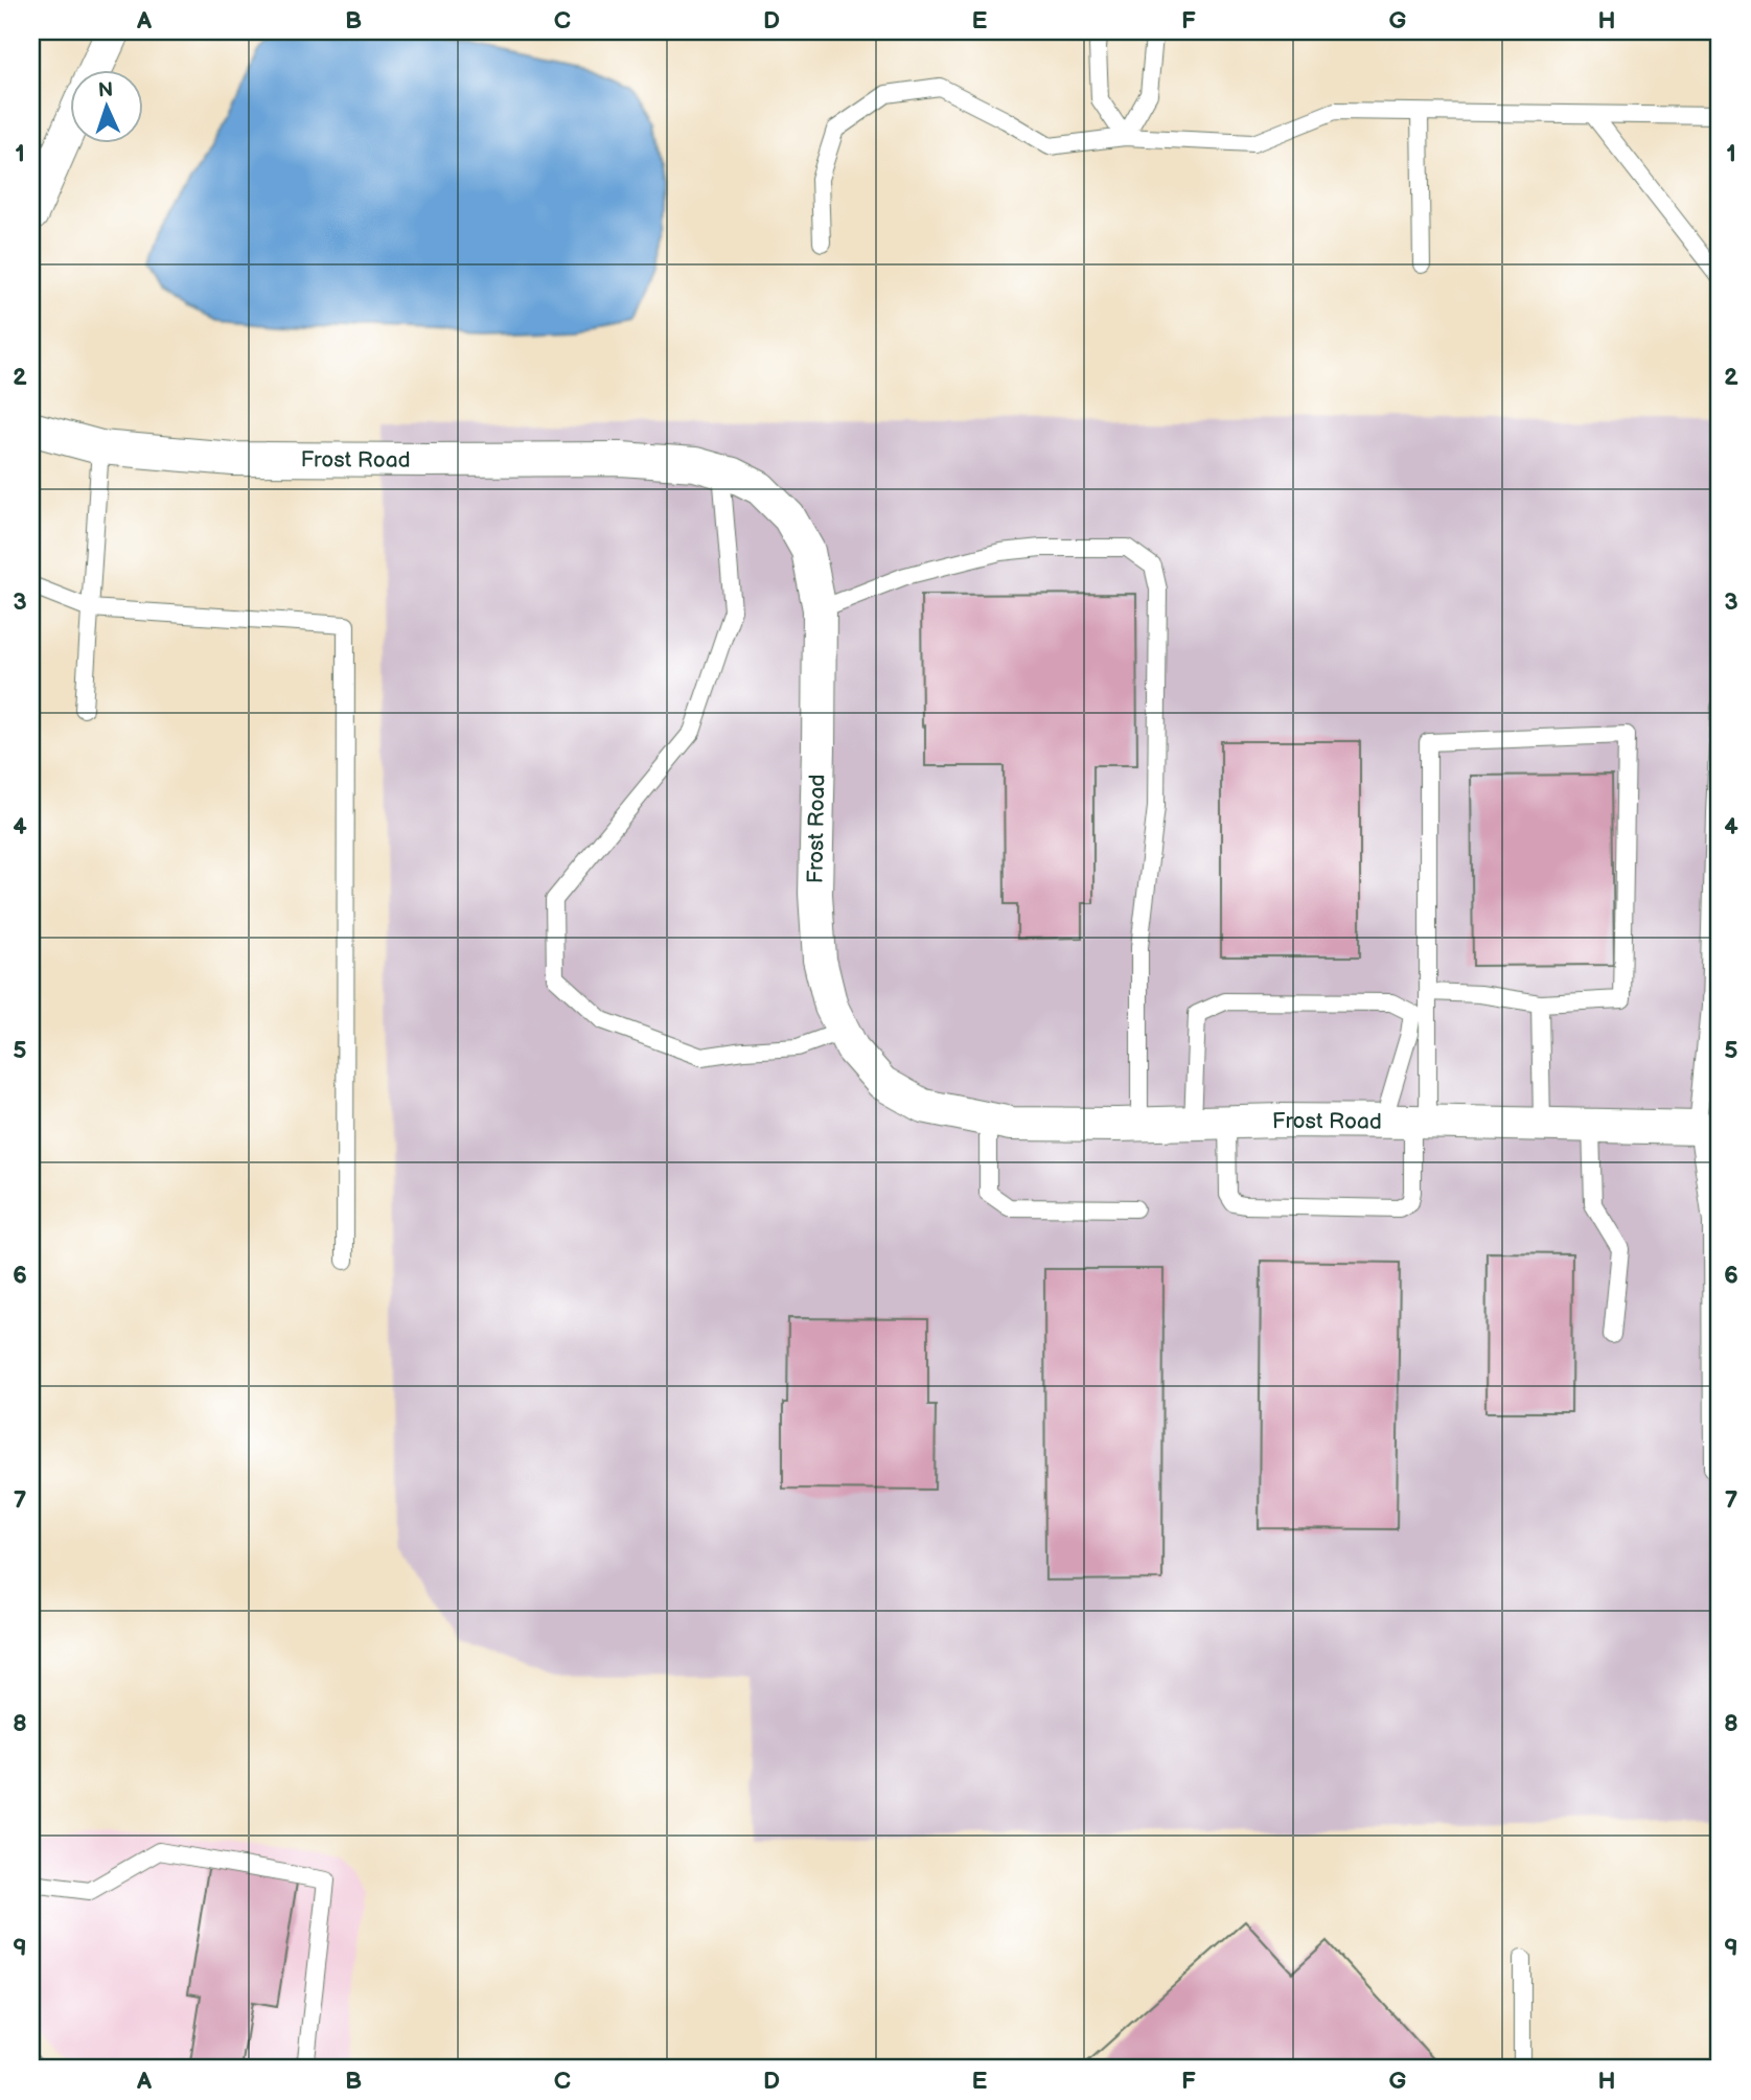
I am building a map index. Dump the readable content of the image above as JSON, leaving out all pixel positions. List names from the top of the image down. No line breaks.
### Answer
{"streets":{"street":["Frost Road"]},"north":"top","grid":{"columns":["A","B","C","D","E","F","G","H"],"rows":["1","2","3","4","5","6","7","8","9"]}}
